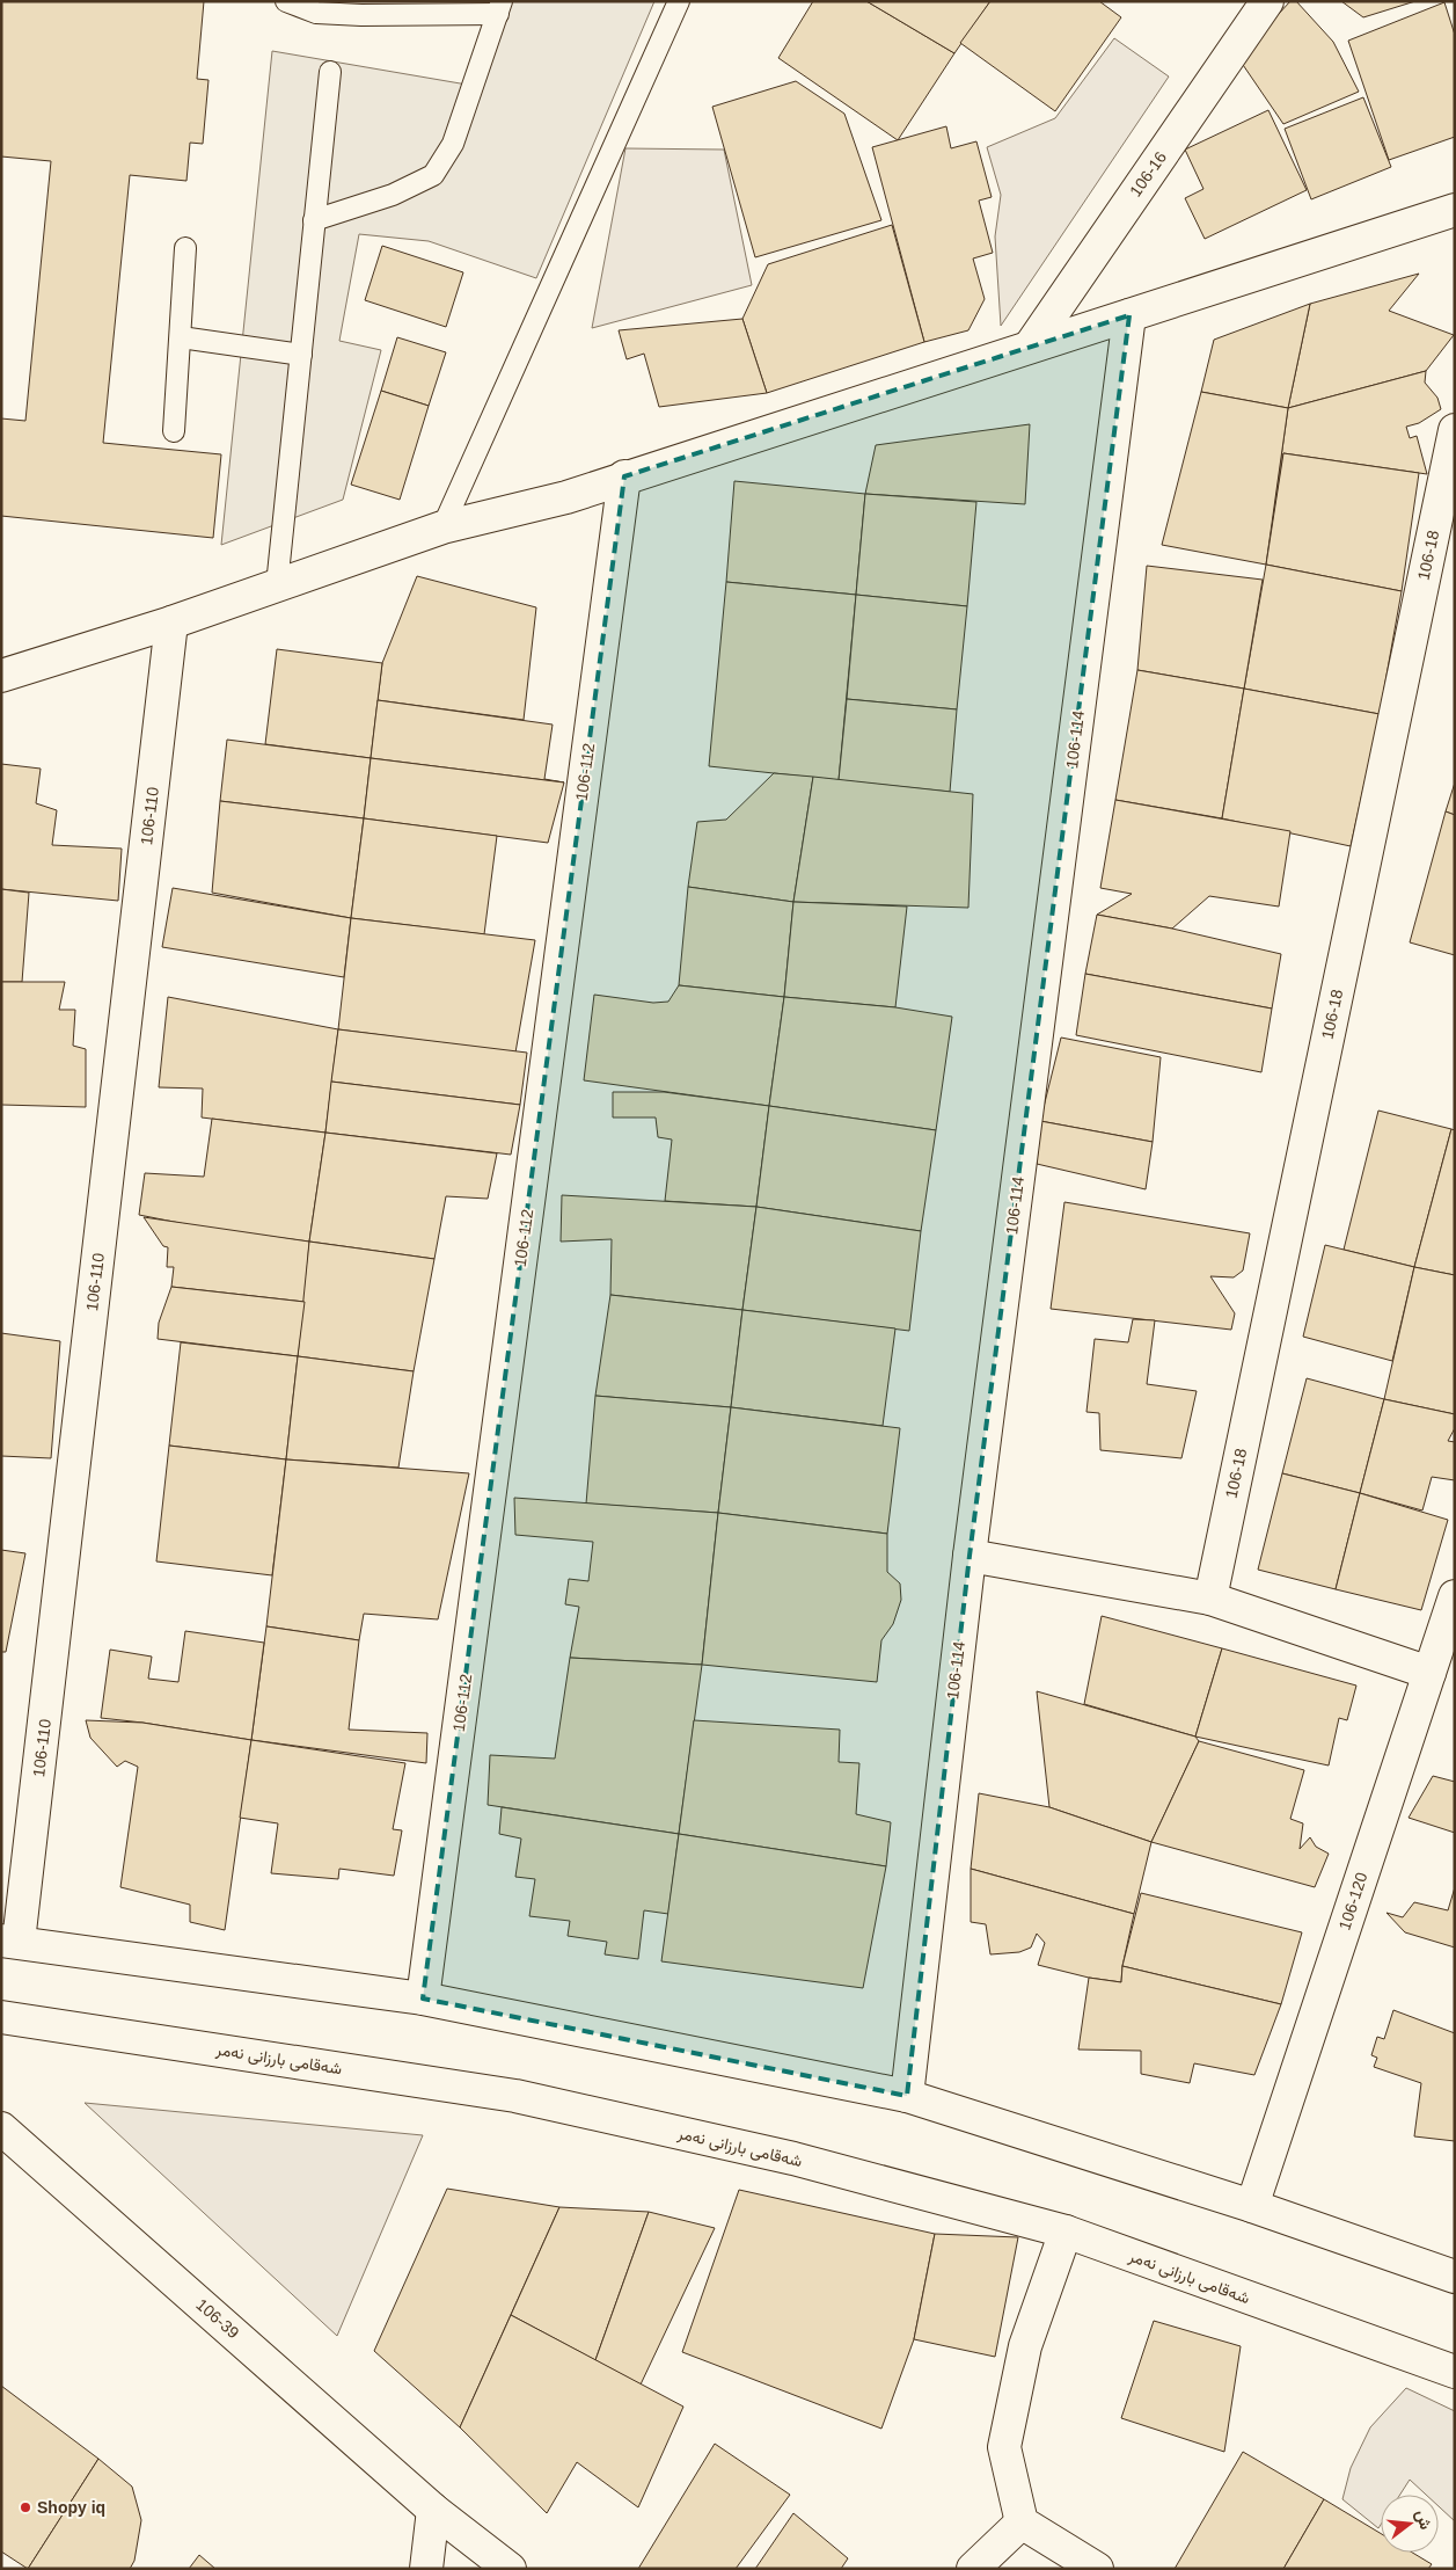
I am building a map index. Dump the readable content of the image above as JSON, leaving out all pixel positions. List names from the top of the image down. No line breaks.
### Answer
{"streets":{"street":["106-16","106-18","106-114","106-112","106-110","106-120","شەقامی بارزانی نەمر","106-39"]},"places":["Shopy iq"],"north":"right"}
